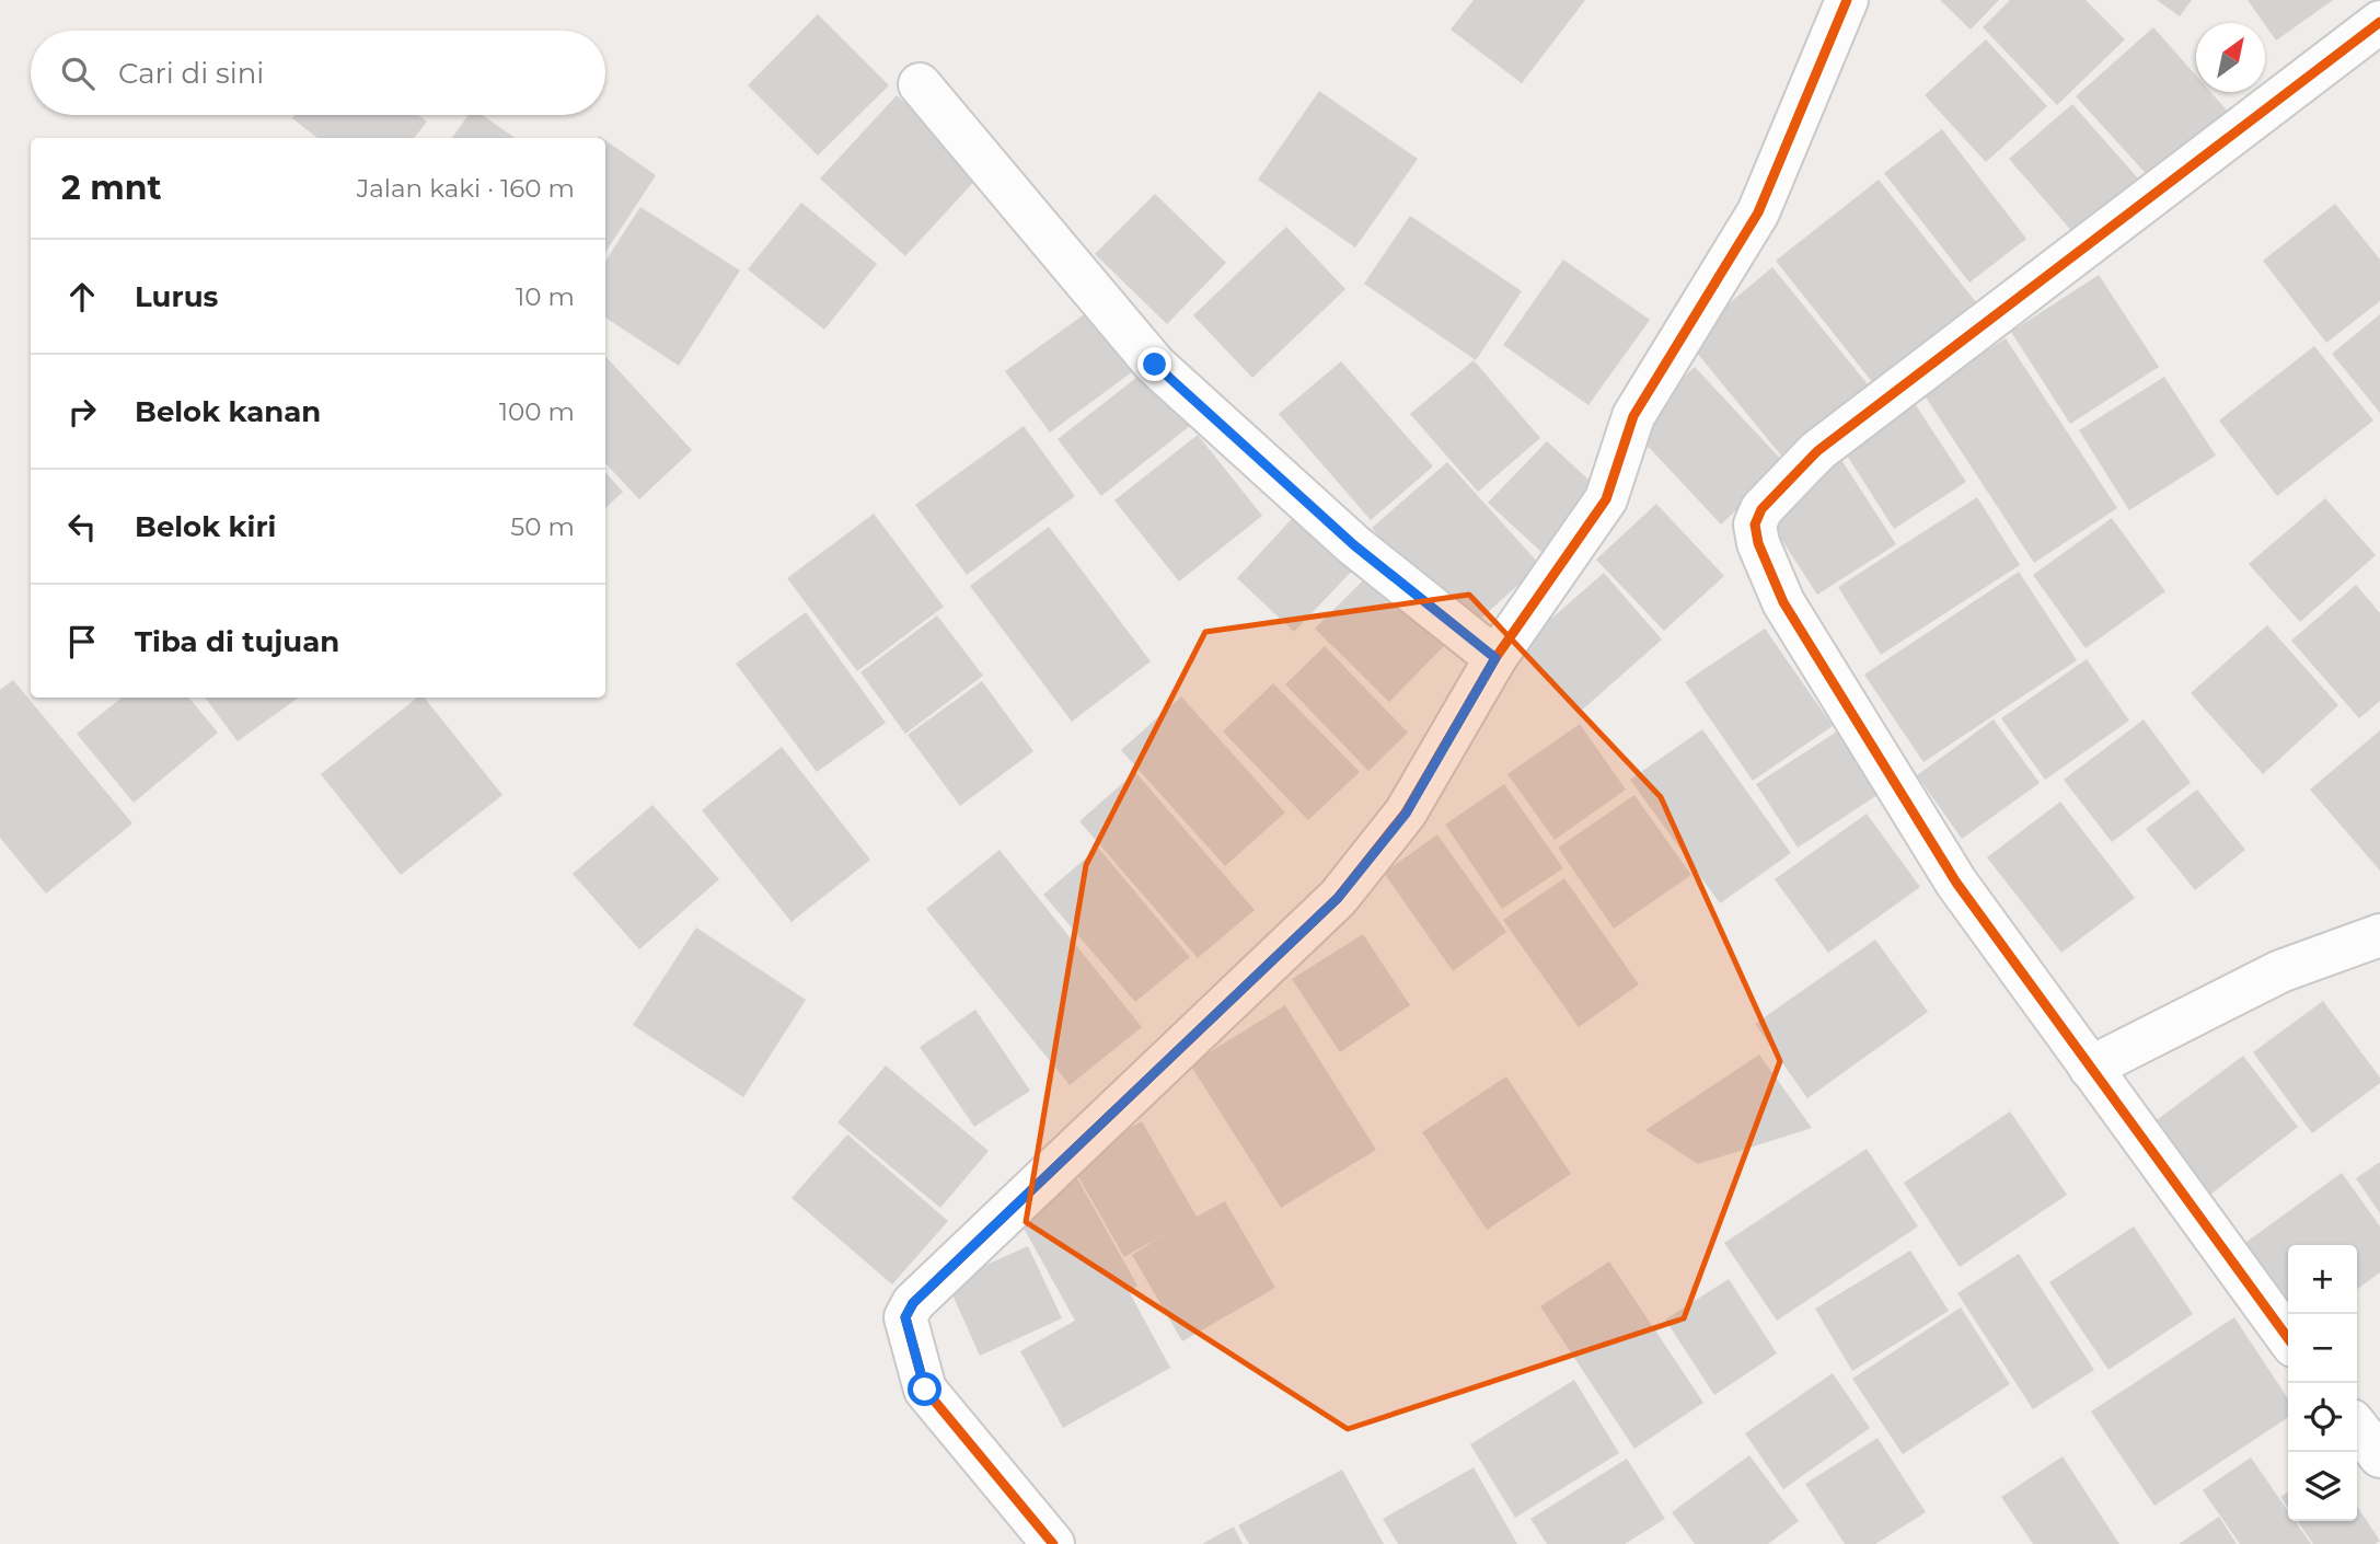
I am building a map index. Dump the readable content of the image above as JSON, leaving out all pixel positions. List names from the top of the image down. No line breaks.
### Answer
{"north":"top right","page":{"search":"Cari di sini","heading":["2 mnt","Jalan kaki · 160 m"],"list":[["Lurus","10 m"],["Belok kanan","100 m"],["Belok kiri","50 m"],"Tiba di tujuan"],"map_buttons":["+","−"]}}
